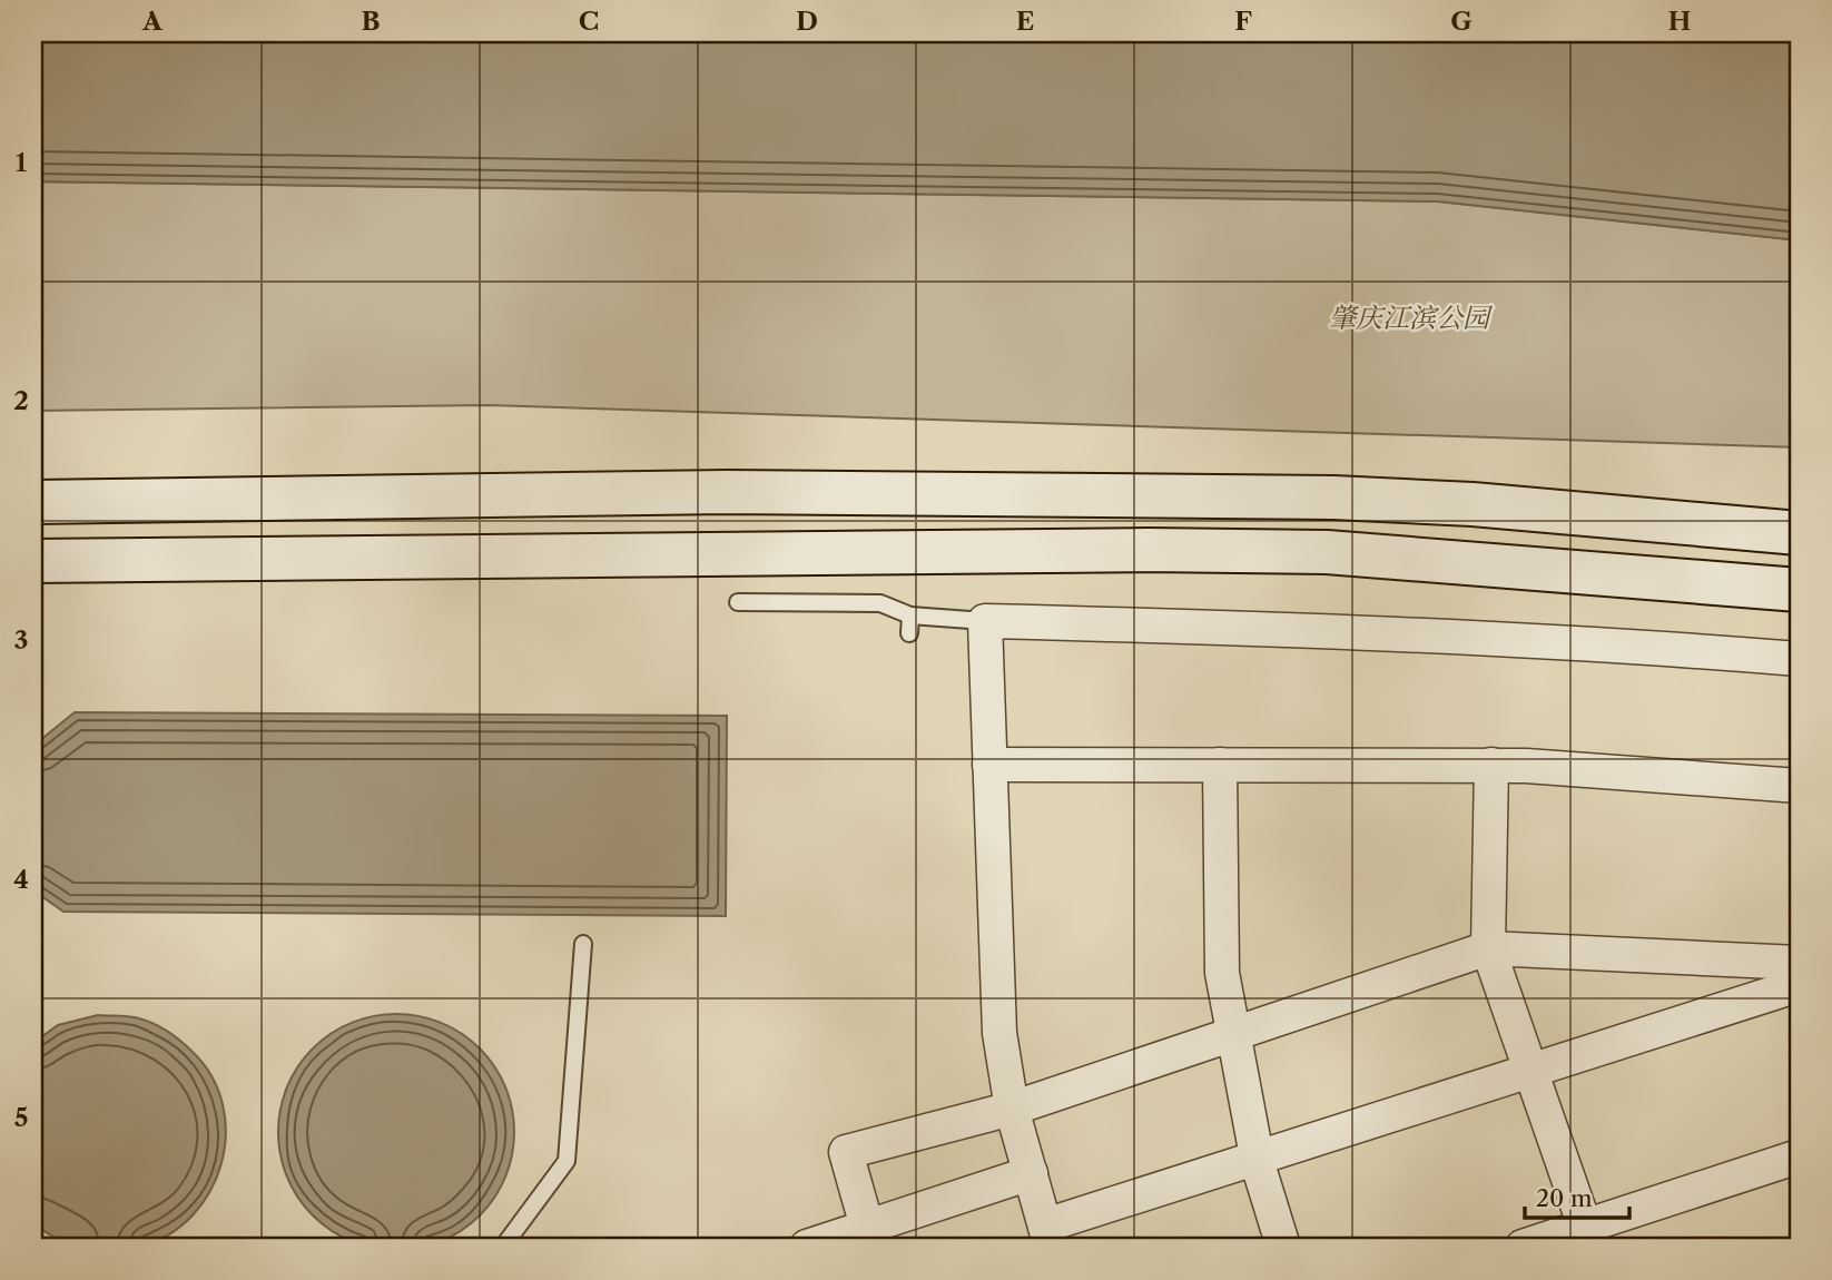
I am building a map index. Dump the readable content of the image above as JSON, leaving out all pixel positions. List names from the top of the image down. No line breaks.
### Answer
{"parks":["肇庆江滨公园"],"scale_bar":"20 m","grid":{"columns":["A","B","C","D","E","F","G","H"],"rows":["1","2","3","4","5"]}}
